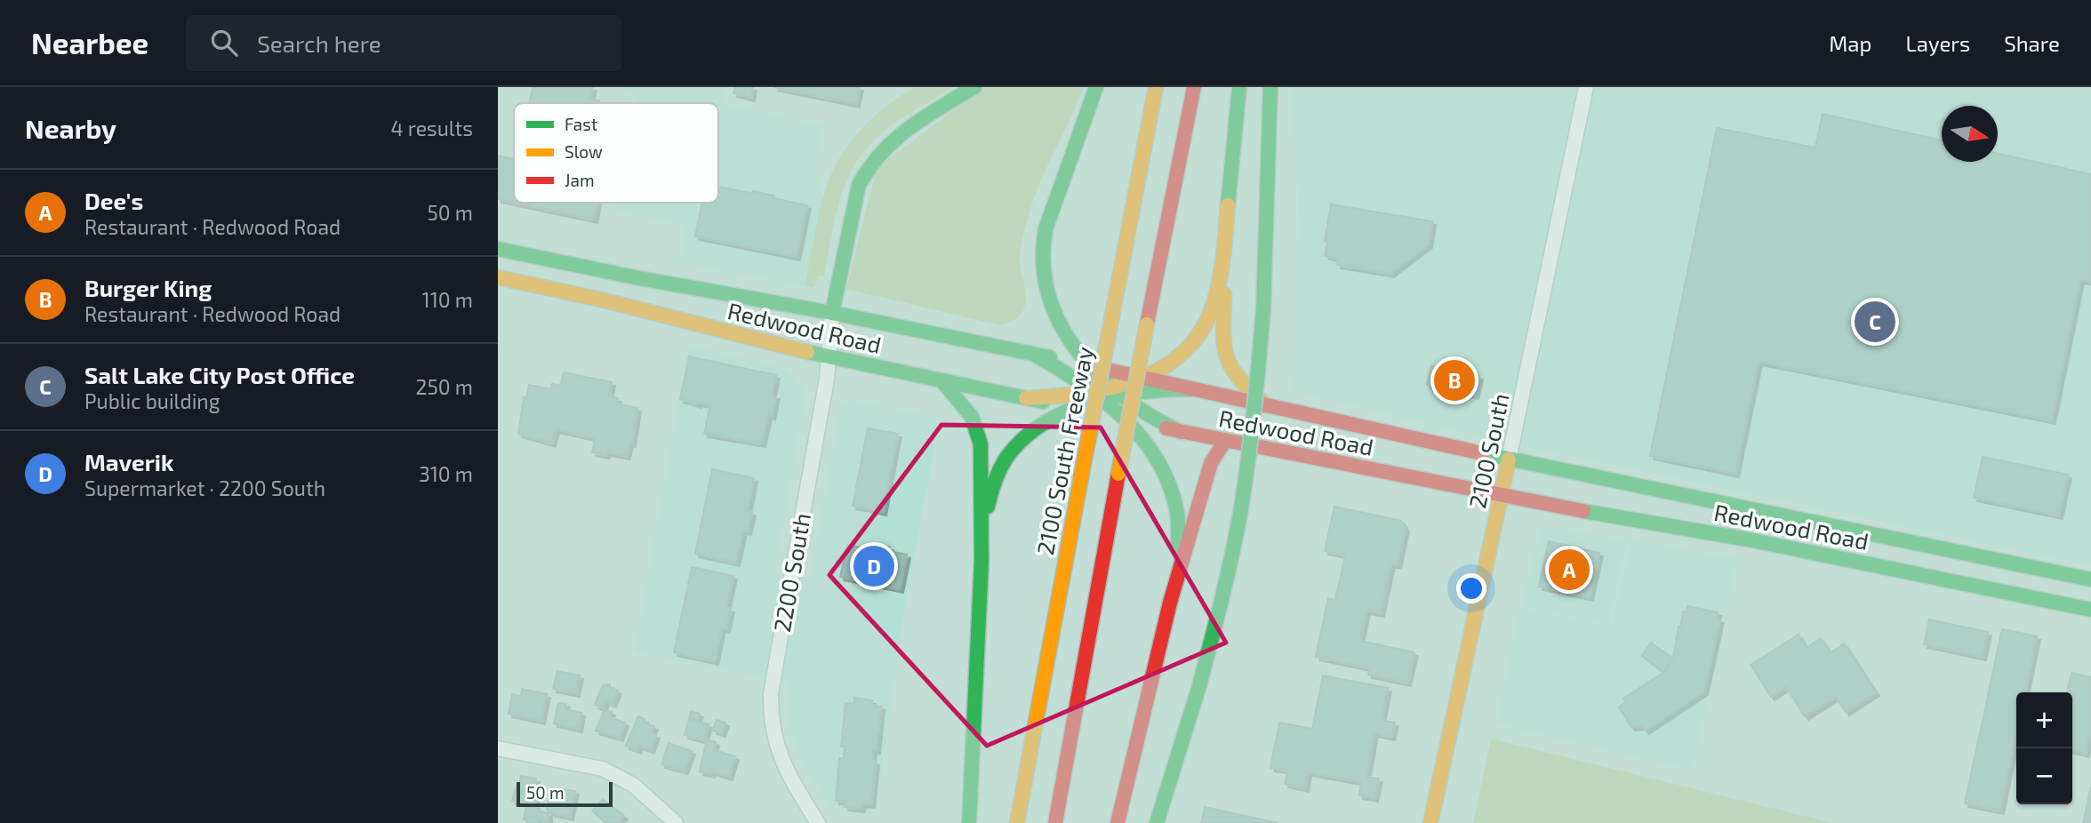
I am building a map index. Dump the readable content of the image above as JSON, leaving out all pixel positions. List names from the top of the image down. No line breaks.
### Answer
{"streets":{"main road":["Redwood Road","2100 South Freeway","2100 South"],"street":["2200 South"]},"crossings":[["Redwood Road","2100 South"],["Redwood Road","2200 South"]],"legend":["Fast","Slow","Jam"],"scale_bar":"50 m","north":"right","page":{"header":"Nearbee","search":"Search here","nav":["Map","Layers","Share"],"heading":["Nearby","4 results"],"list":[{"mark":"A","name":"Dee's","note":"Restaurant · Redwood Road","value":"50 m"},{"mark":"B","name":"Burger King","note":"Restaurant · Redwood Road","value":"110 m"},{"mark":"C","name":"Salt Lake City Post Office","note":"Public building","value":"250 m"},{"mark":"D","name":"Maverik","note":"Supermarket · 2200 South","value":"310 m"}],"pins":["C","B","D","A"],"map_buttons":["+","−"],"scale":"50 m"}}
